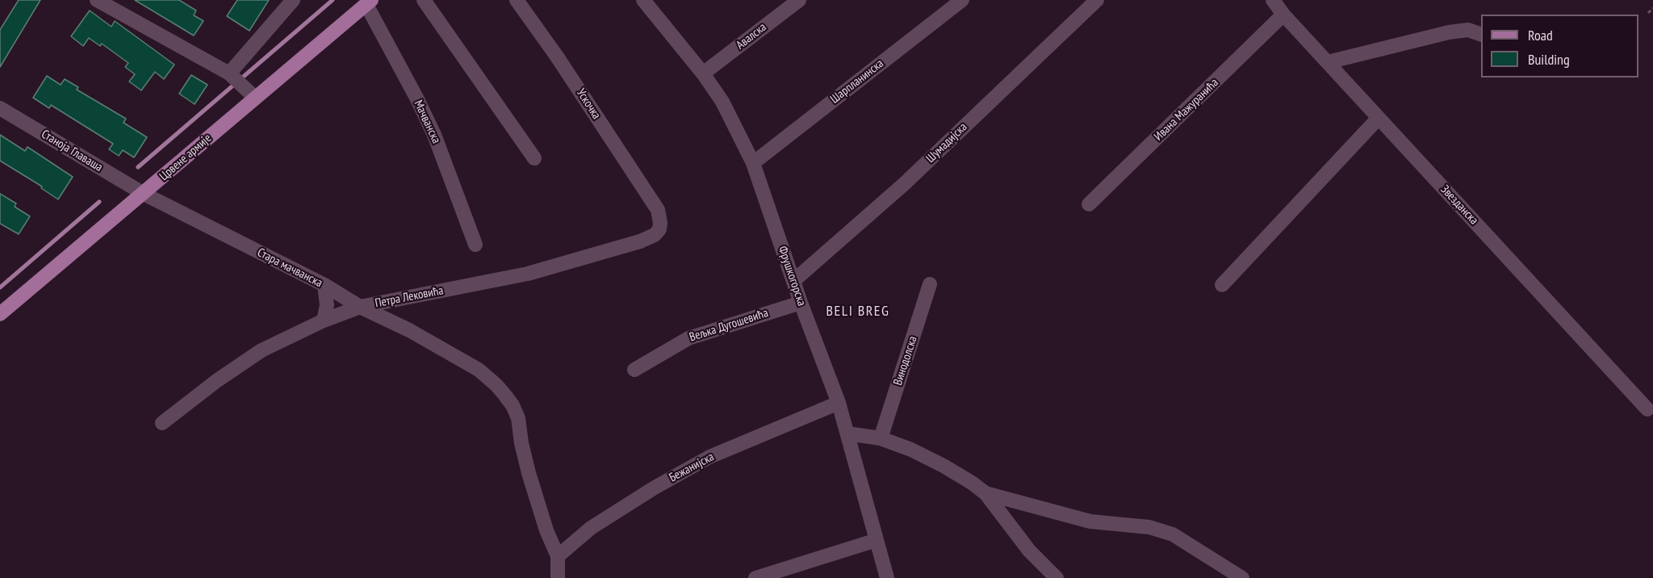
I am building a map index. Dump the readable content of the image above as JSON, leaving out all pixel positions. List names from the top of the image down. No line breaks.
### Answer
{"streets":{"main road":["Црвене армије"],"street":["Авалска","Шарпланинска","Ускочка","Ивана Мажуранића","Мачванска","Шумадијска","Станоја Главаша","Звезданска","Стара мачванска","Фрушкогорска","Петра Лековића","Вељка Дугошевића","Винодолска","Бежанијска"]},"crossings":[["Авалска","Фрушкогорска"],["Шарпланинска","Фрушкогорска"],["Ускочка","Петра Лековића"],["Ивана Мажуранића","Звезданска"],["Мачванска","Црвене армије"],["Шумадијска","Фрушкогорска"],["Станоја Главаша","Црвене армије"],["Станоја Главаша","Стара мачванска"],["Црвене армије","Стара мачванска"],["Стара мачванска","Петра Лековића"],["Стара мачванска","Бежанијска"],["Фрушкогорска","Вељка Дугошевића"],["Фрушкогорска","Бежанијска"]],"districts":["BELI BREG"],"legend":["Road","Building"]}
